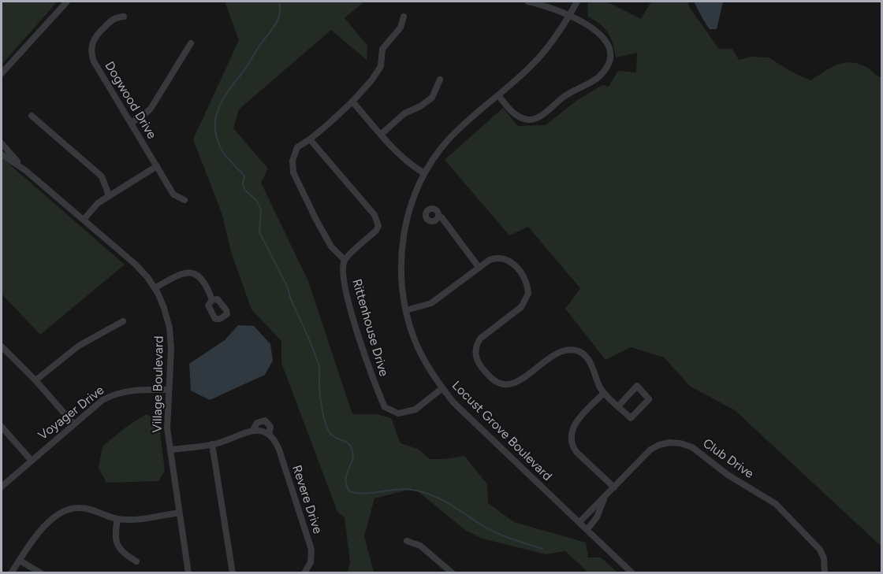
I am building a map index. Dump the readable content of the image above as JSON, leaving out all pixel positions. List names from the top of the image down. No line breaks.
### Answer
{"streets":{"street":["Dogwood Drive","Rittenhouse Drive","Village Boulevard","Voyager Drive","Locust Grove Boulevard","Club Drive","Revere Drive"]},"crossings":[["Rittenhouse Drive","Locust Grove Boulevard"],["Village Boulevard","Voyager Drive"],["Village Boulevard","Revere Drive"],["Locust Grove Boulevard","Club Drive"]]}
